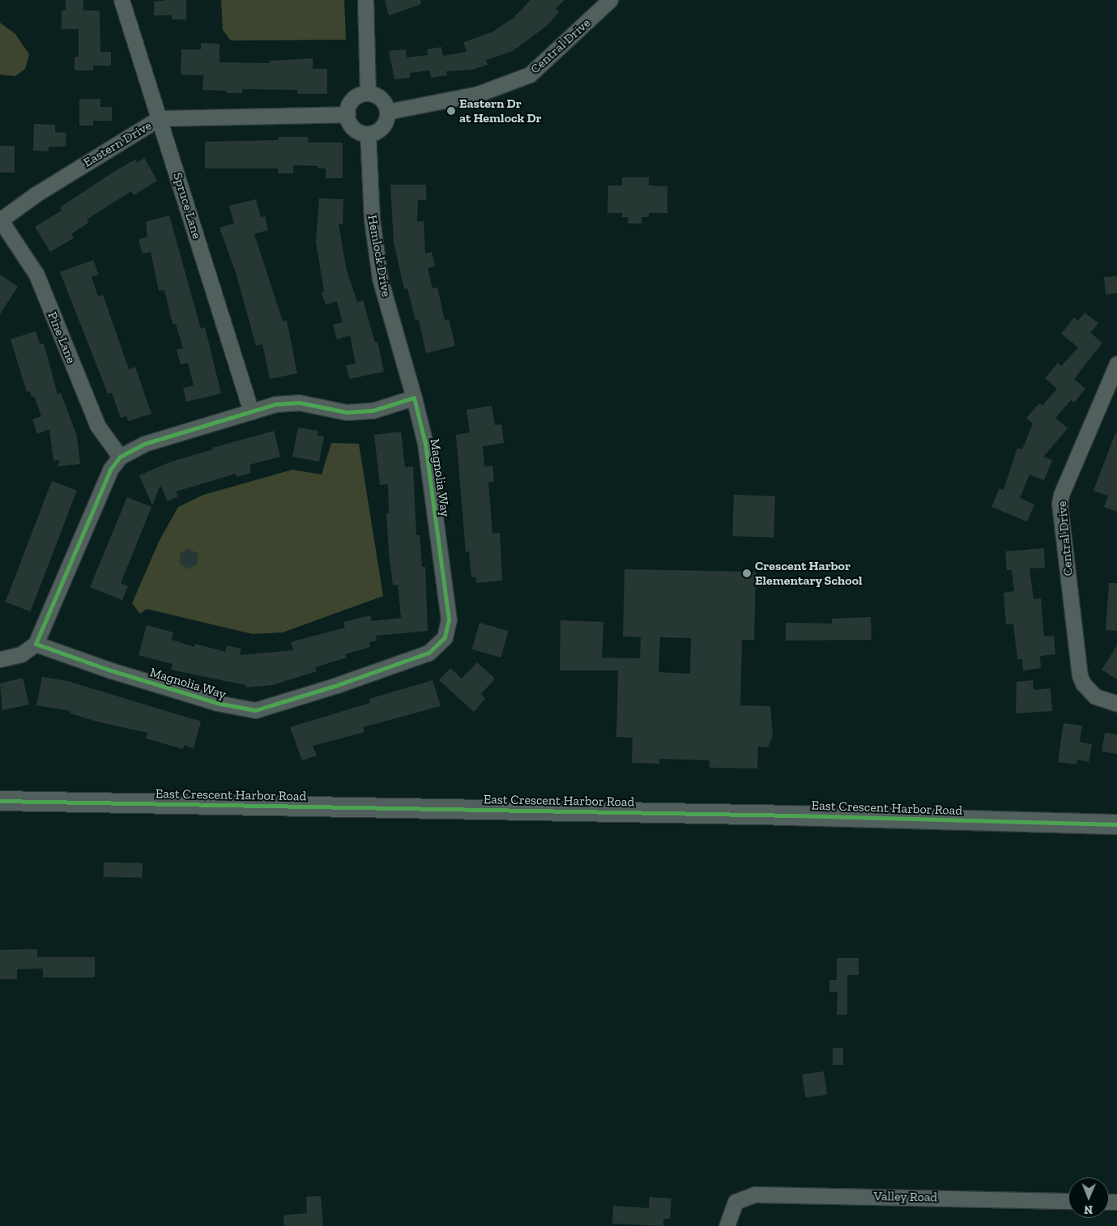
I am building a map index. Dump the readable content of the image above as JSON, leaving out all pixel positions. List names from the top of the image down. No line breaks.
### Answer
{"streets":{"street":["Central Drive","Eastern Drive","Spruce Lane","Hemlock Drive","Pine Lane","Magnolia Way","East Crescent Harbor Road","Valley Road"]},"crossings":[["Central Drive","Eastern Drive"],["Central Drive","Hemlock Drive"],["Eastern Drive","Spruce Lane"],["Eastern Drive","Hemlock Drive"],["Eastern Drive","Pine Lane"],["Hemlock Drive","Magnolia Way"]],"places":["Eastern Dr at Hemlock Dr","Crescent Harbor Elementary School"],"north":"bottom"}
